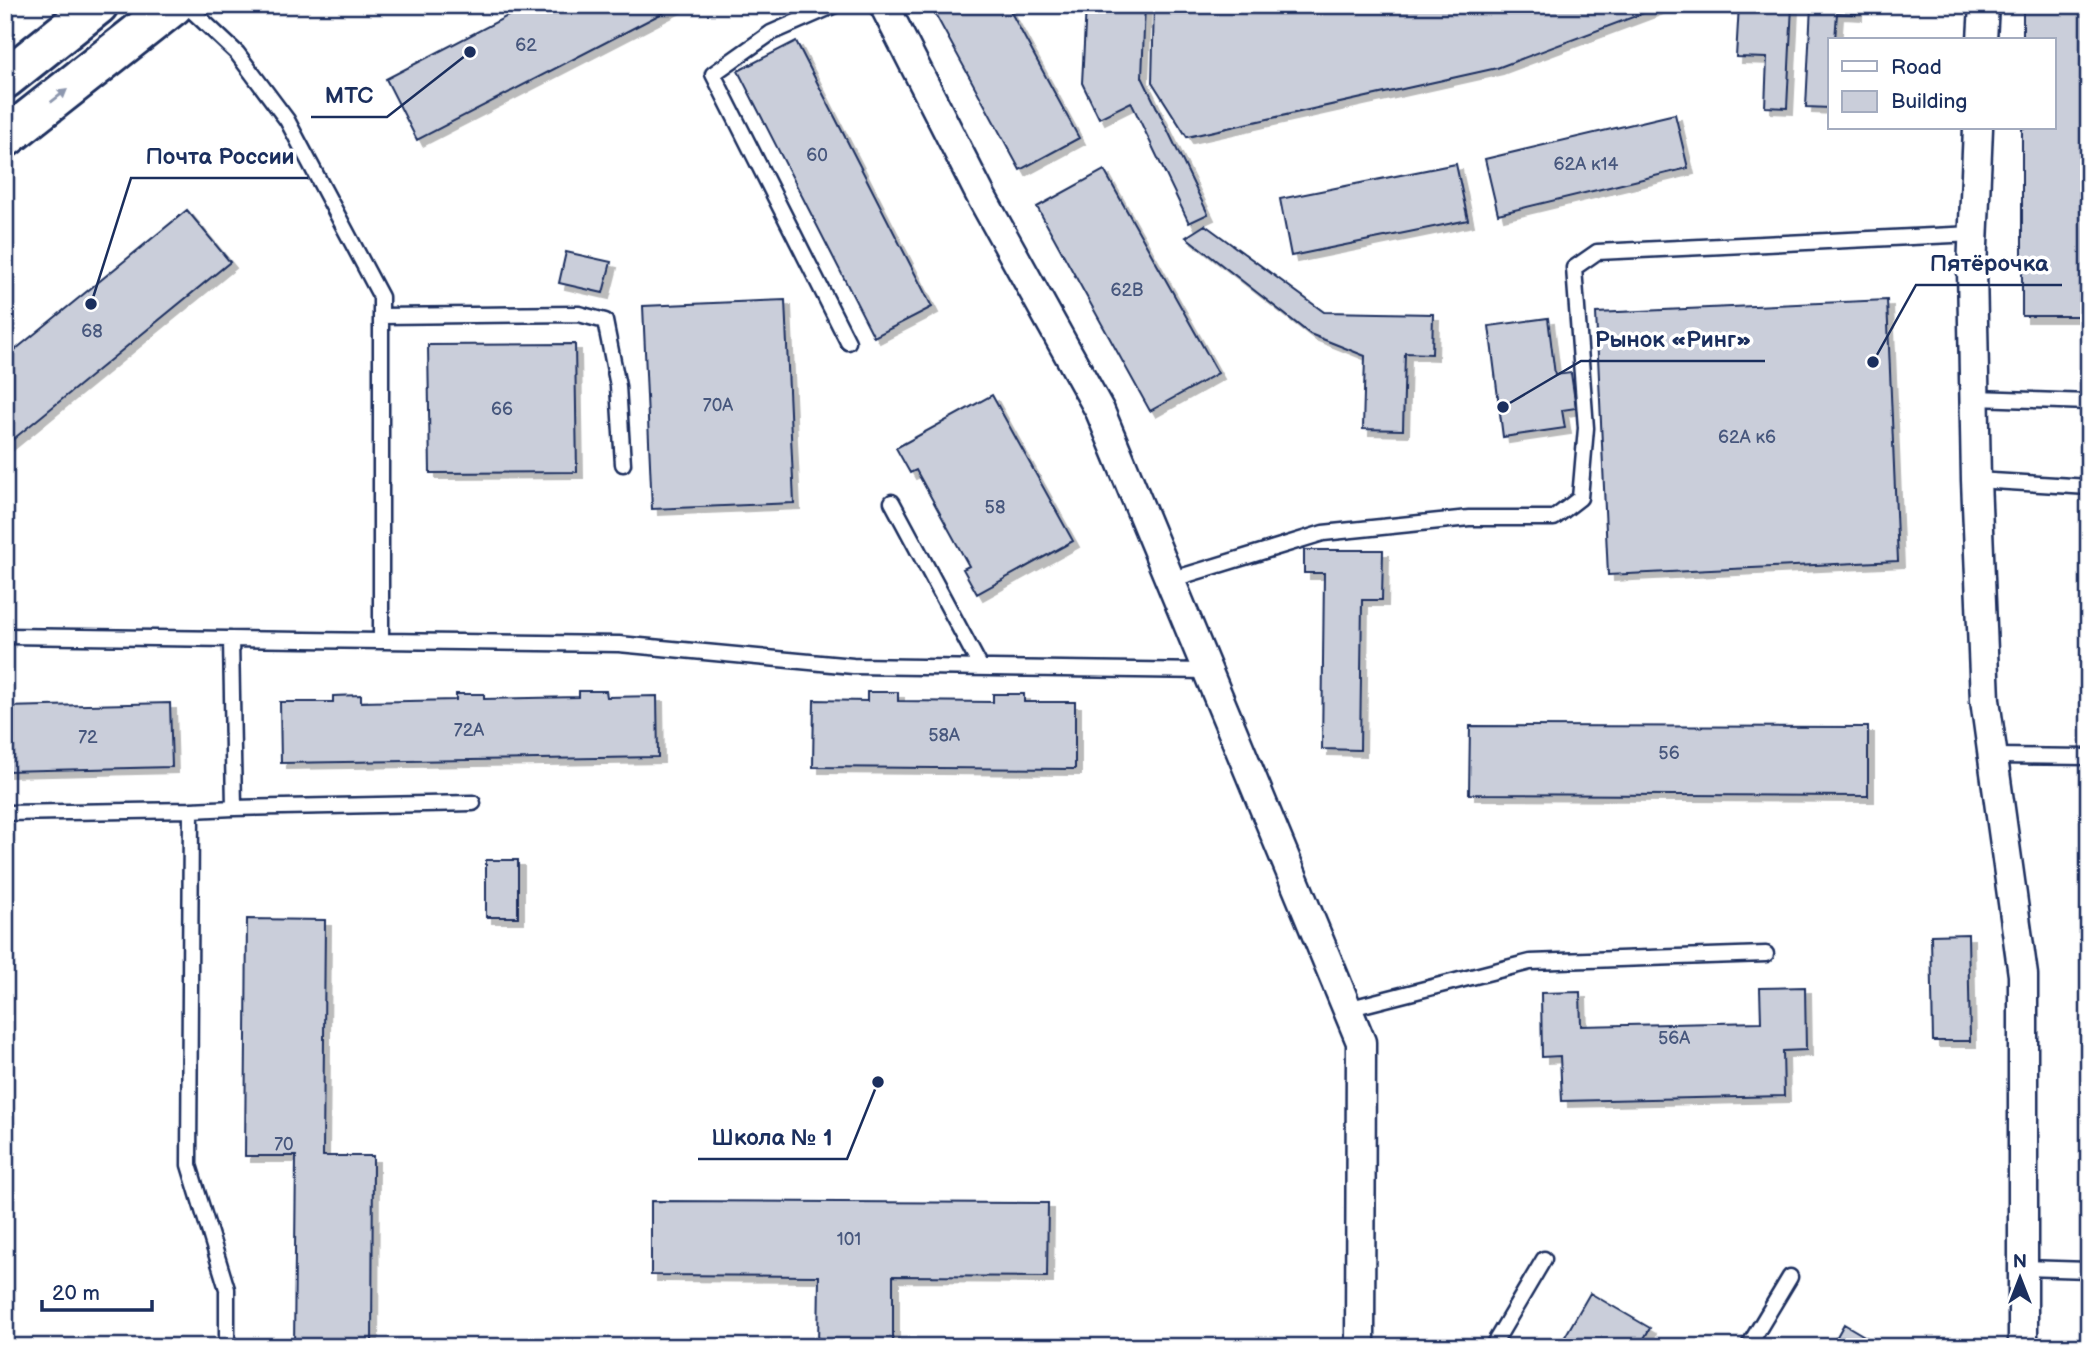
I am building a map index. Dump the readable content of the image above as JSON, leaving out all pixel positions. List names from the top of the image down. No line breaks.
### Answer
{"places":["МТС","Почта России","Пятёрочка","Рынок «Ринг»","Школа № 1"],"house_numbers":["62","60","62А к14","62В","68","70А","66","62А к6","58","72А","58А","72","56","56А","70","101"],"legend":["Road","Building"],"scale_bar":"20 m","north":"top"}
